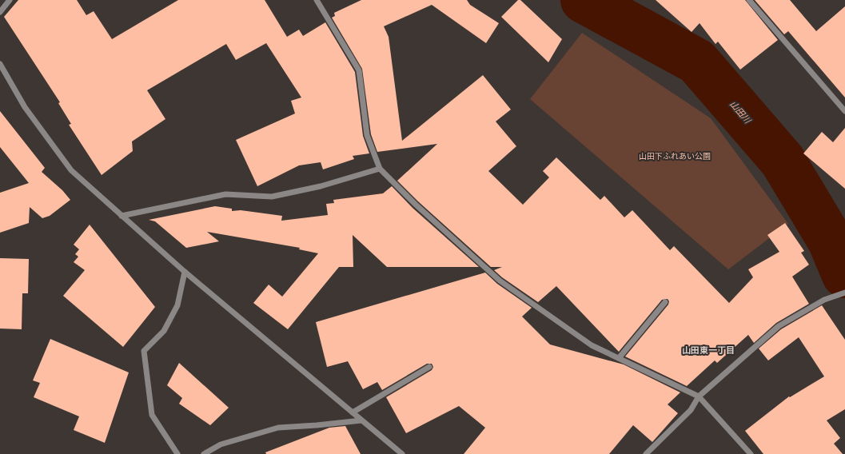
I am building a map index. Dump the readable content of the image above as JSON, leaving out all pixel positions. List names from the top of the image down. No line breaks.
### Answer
{"districts":["山田東一丁目"],"water":["山田川"],"parks":["山田下ふれあい公園"]}
